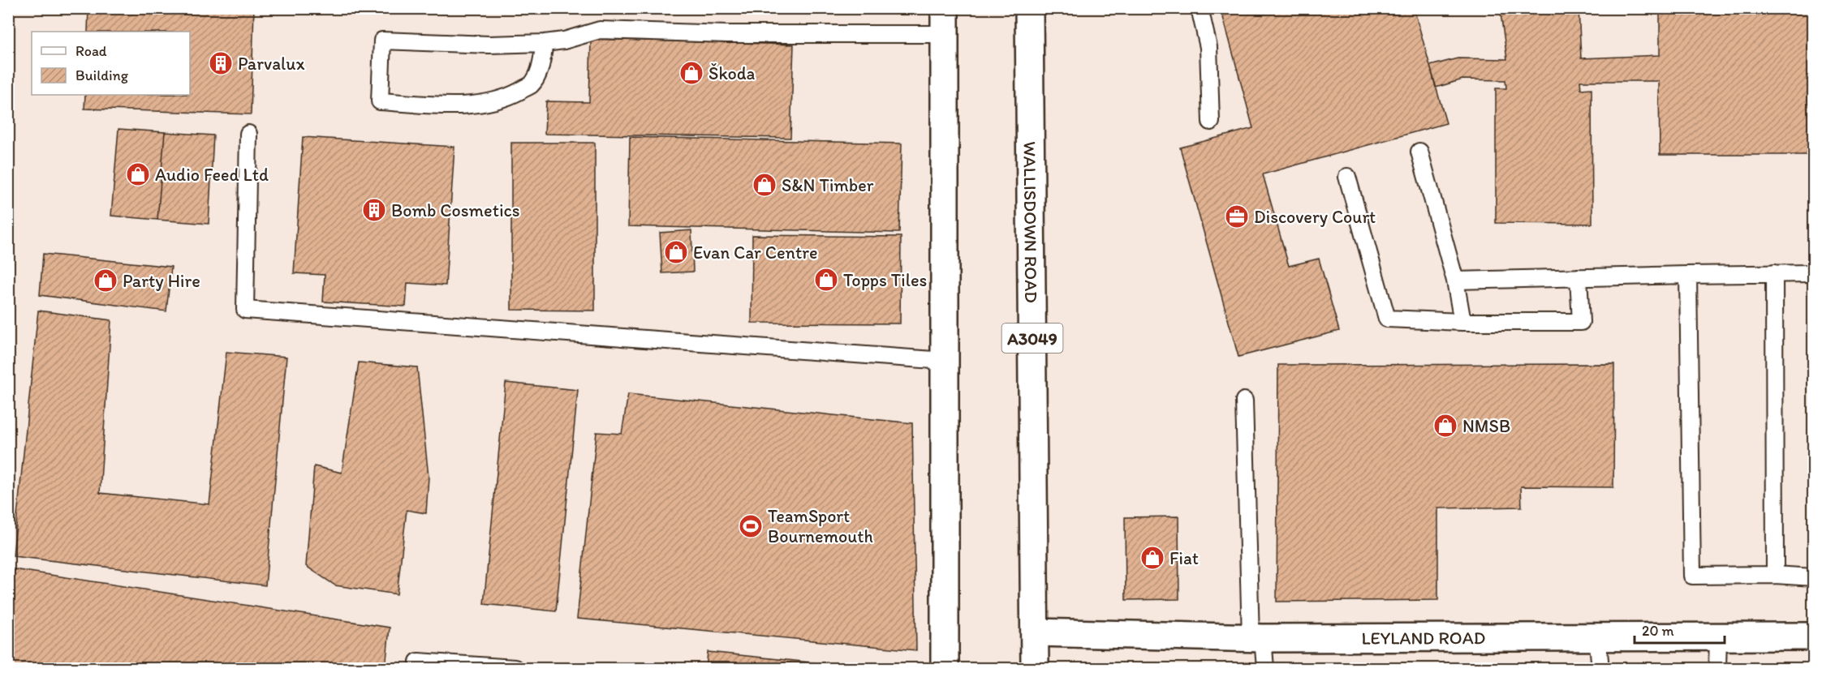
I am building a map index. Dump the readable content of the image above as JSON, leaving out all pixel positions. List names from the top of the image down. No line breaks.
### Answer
{"streets":{"street":["WALLISDOWN ROAD","A3049","LEYLAND ROAD"]},"crossings":[["WALLISDOWN ROAD","LEYLAND ROAD"]],"places":{"building":["Parvalux","Bomb Cosmetics"],"shop":["Škoda","Audio Feed Ltd","S&N Timber","Evan Car Centre","Topps Tiles","Party Hire","NMSB","Fiat"],"office":["Discovery Court"],"sports":["TeamSport Bournemouth"]},"legend":["Road","Building"],"scale_bar":"20 m"}
